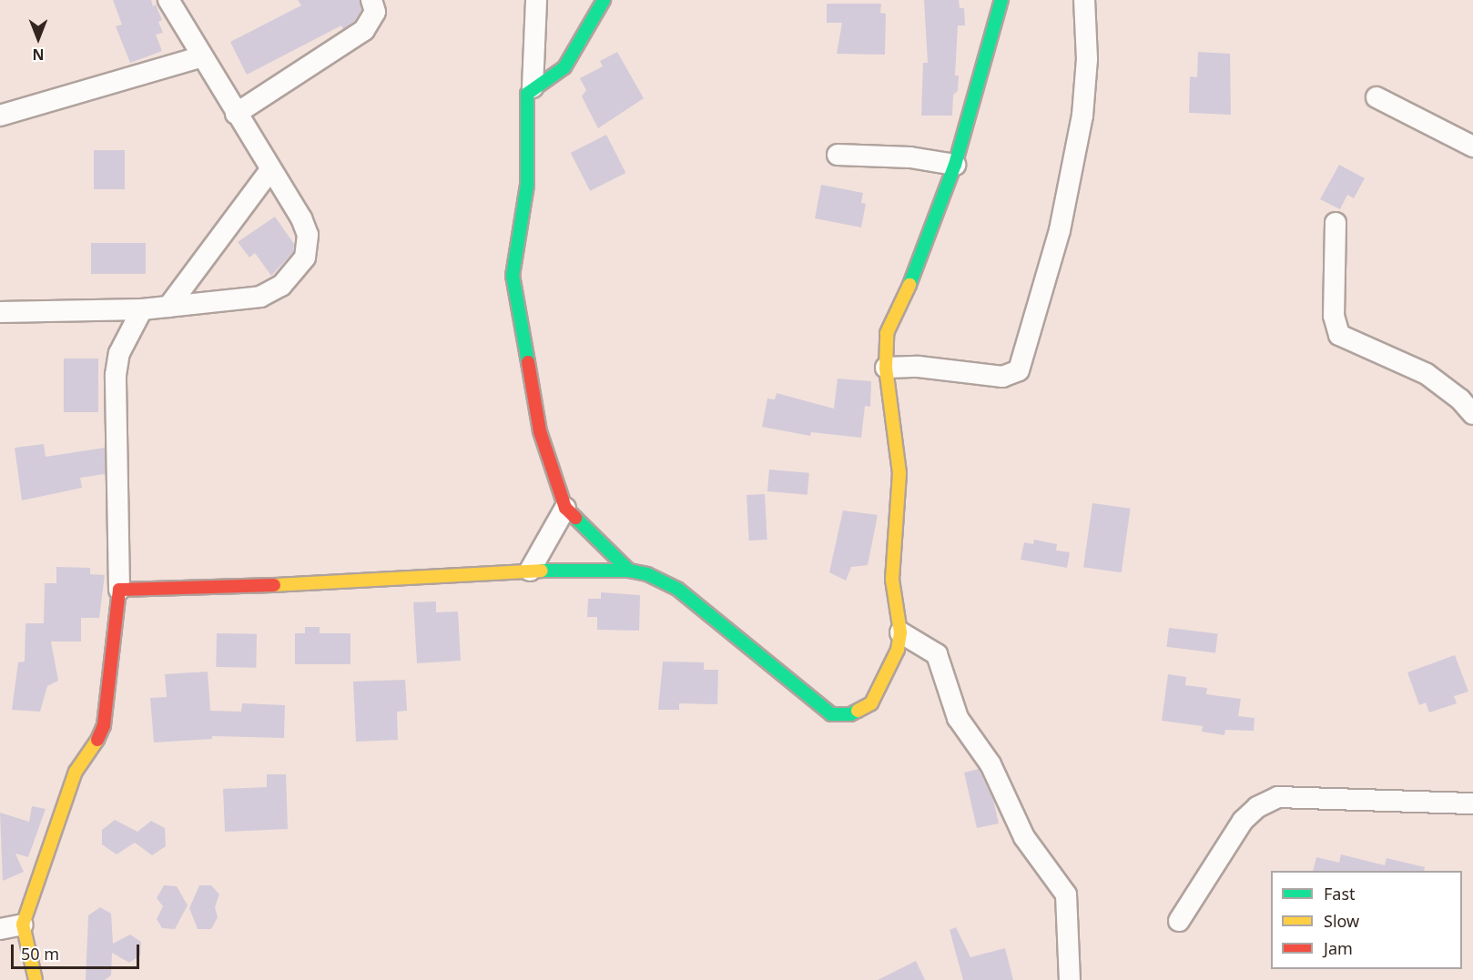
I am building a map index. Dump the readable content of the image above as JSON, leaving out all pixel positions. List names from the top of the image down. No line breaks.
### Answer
{"legend":["Fast","Slow","Jam"],"scale_bar":"50 m","north":"bottom"}
